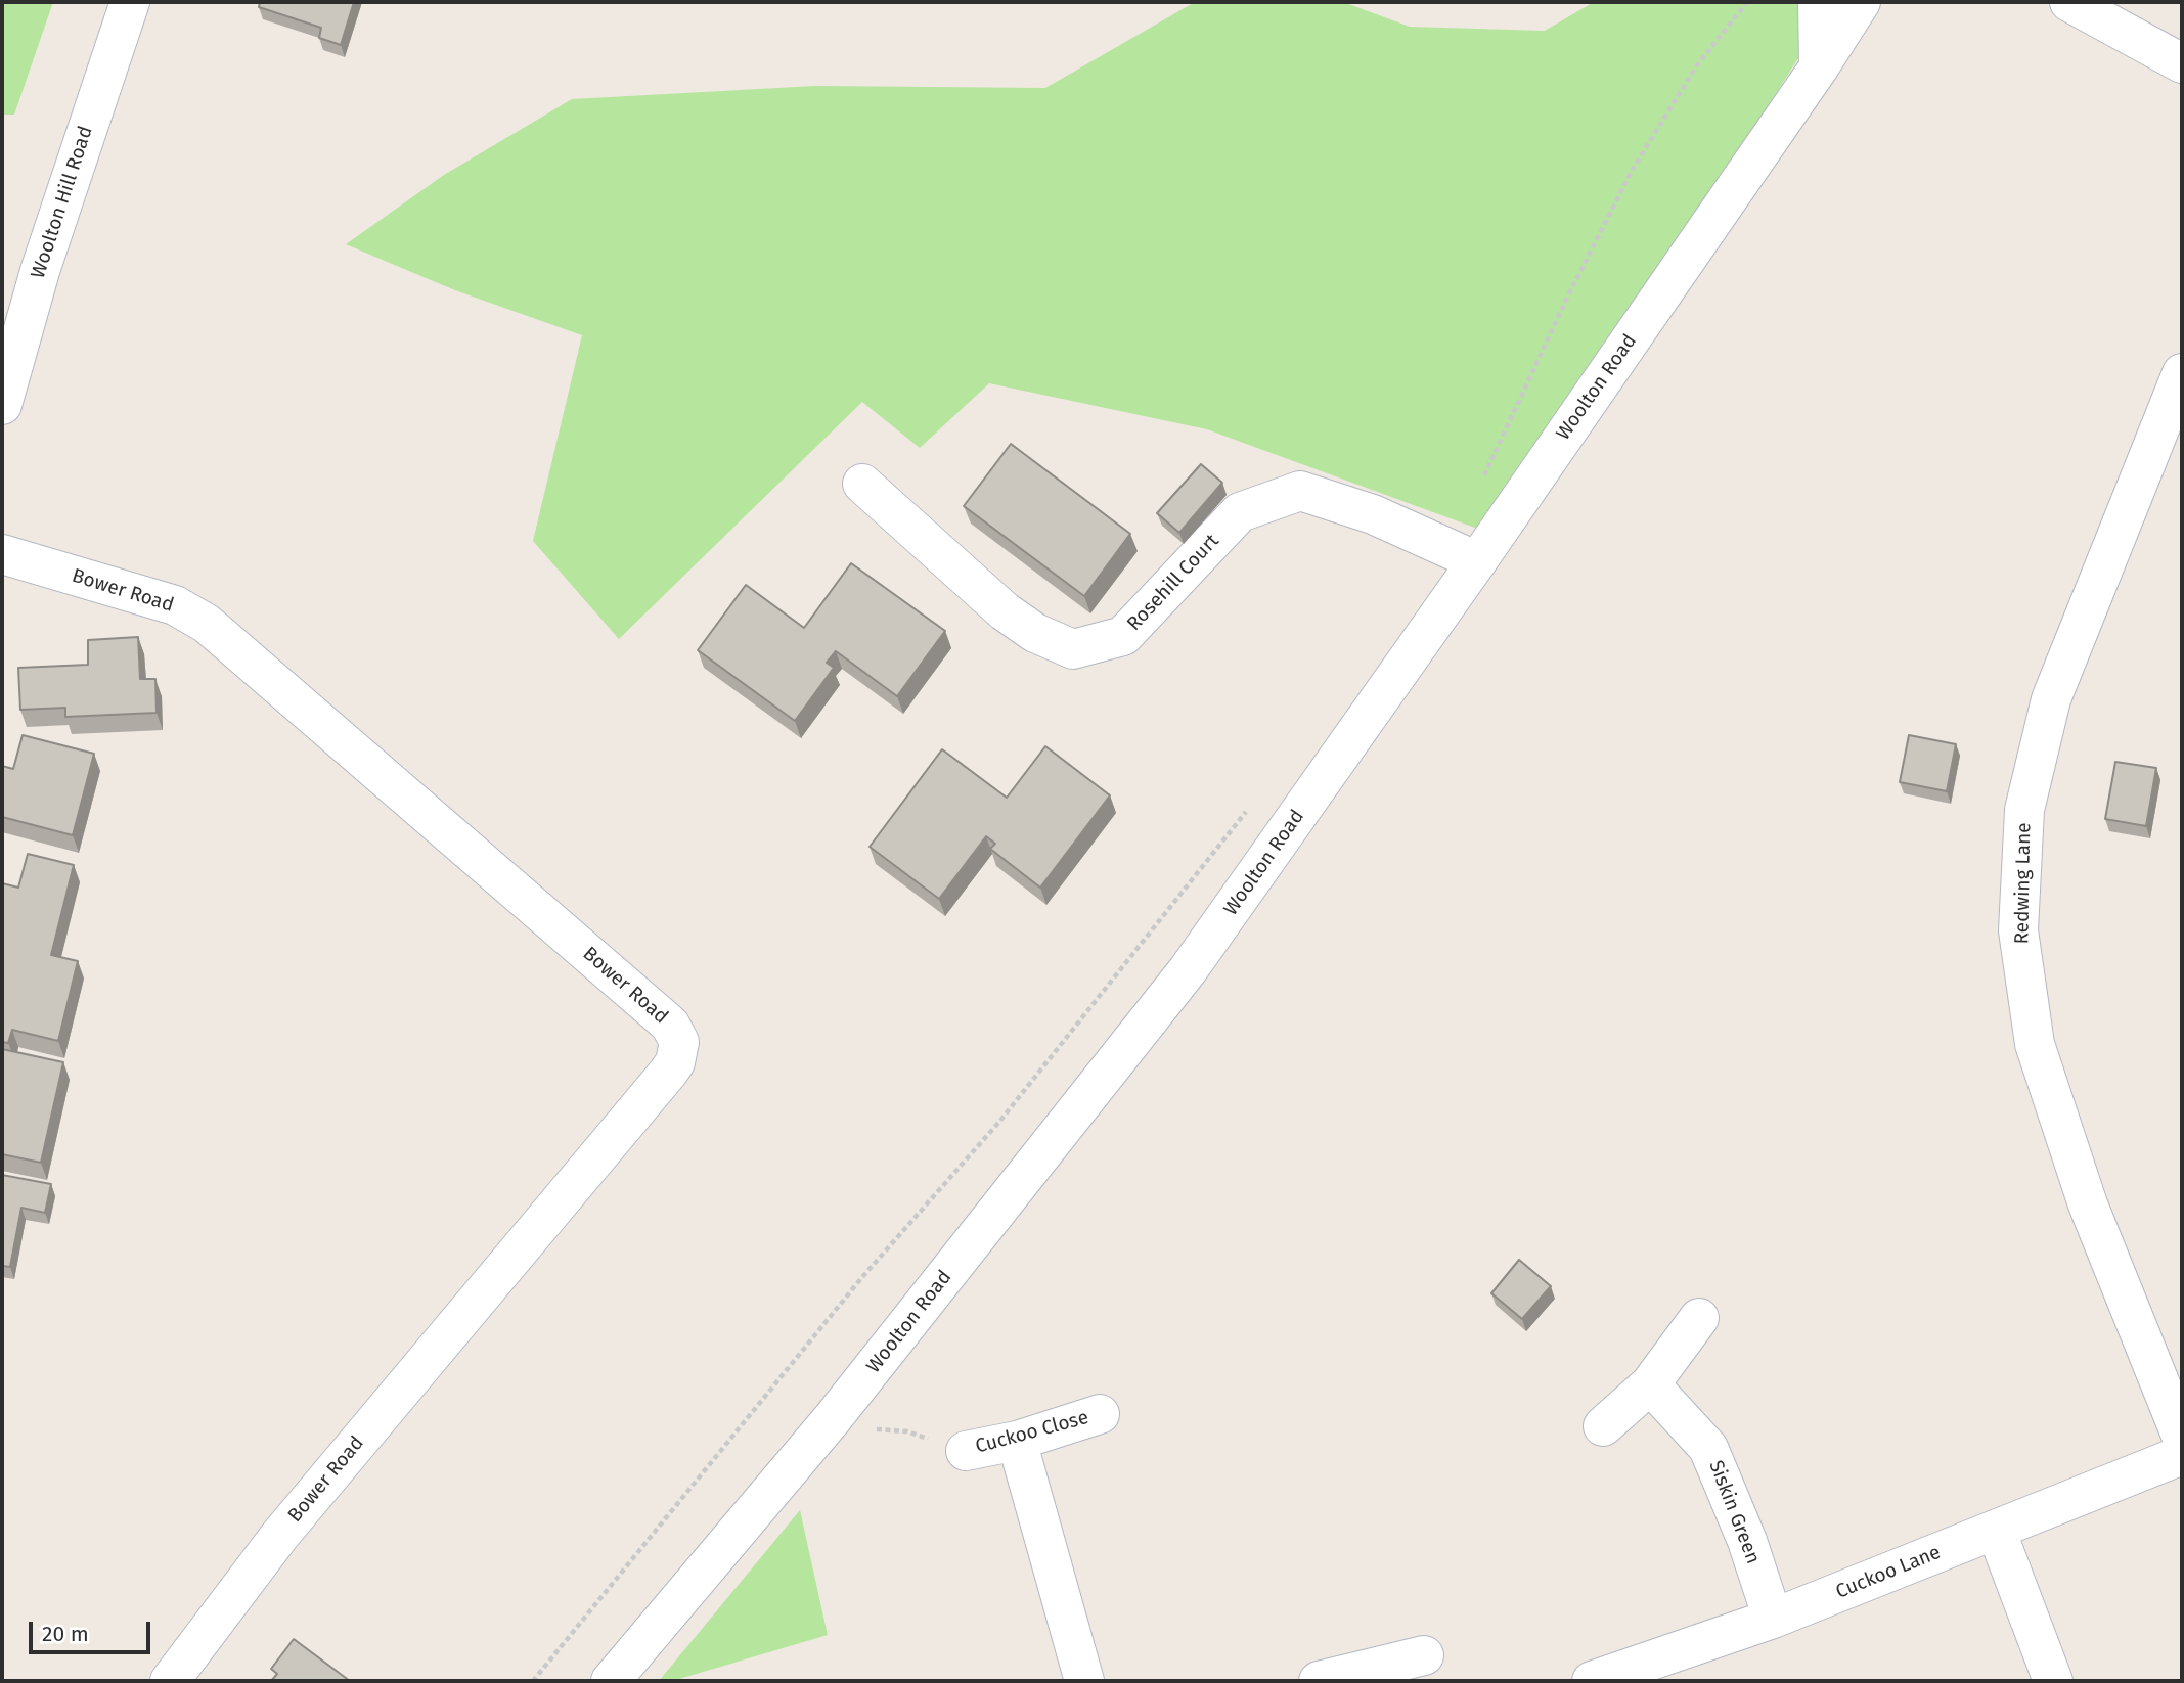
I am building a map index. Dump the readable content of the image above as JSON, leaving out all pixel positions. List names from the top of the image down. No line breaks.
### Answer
{"streets":{"street":["Woolton Hill Road","Woolton Road","Rosehill Court","Bower Road","Redwing Lane","Cuckoo Close","Siskin Green","Cuckoo Lane"]},"crossings":[["Woolton Road","Rosehill Court"],["Siskin Green","Cuckoo Lane"]],"scale_bar":"20 m"}
